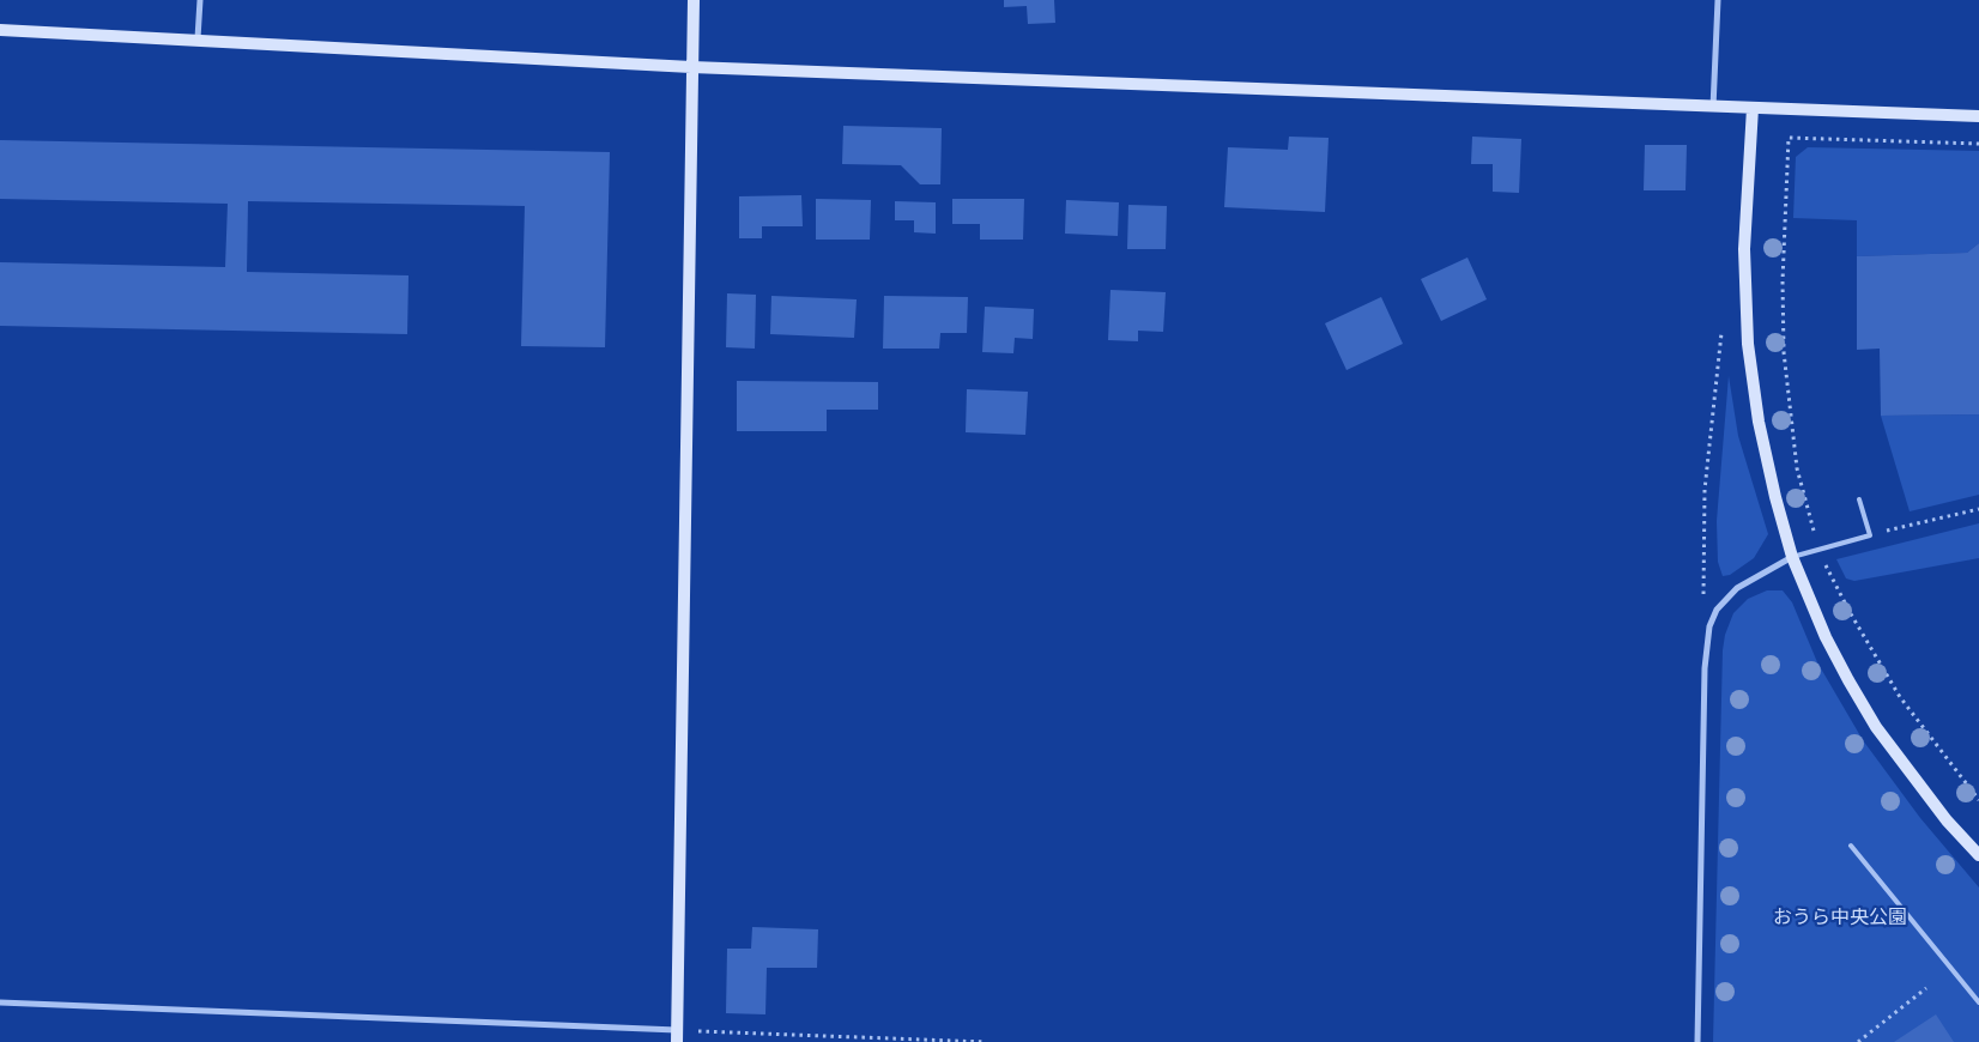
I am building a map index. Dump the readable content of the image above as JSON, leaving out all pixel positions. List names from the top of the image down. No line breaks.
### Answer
{"parks":["おうら中央公園"]}
